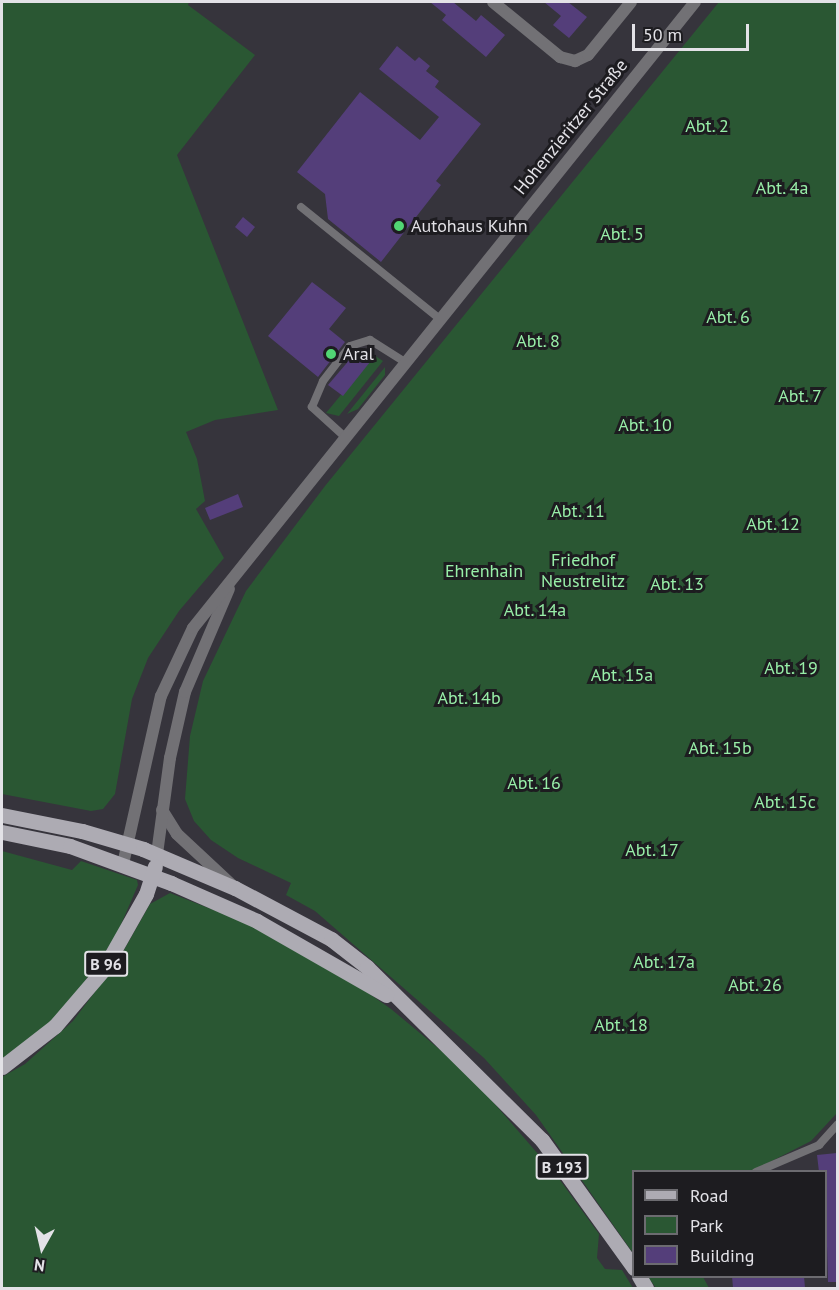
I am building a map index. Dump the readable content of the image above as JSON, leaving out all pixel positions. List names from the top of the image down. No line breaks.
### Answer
{"streets":{"main road":["B 96","B 193"],"street":["Hohenzieritzer Straße"]},"crossings":[["Hohenzieritzer Straße","B 193"],["B 96","B 193"]],"parks":["Abt. 2","Abt. 4a","Abt. 5","Abt. 6","Abt. 8","Abt. 7","Abt. 10","Abt. 11","Abt. 12","Friedhof Neustrelitz","Ehrenhain","Abt. 13","Abt. 14a","Abt. 19","Abt. 15a","Abt. 14b","Abt. 15b","Abt. 16","Abt. 15c","Abt. 17","Abt. 17a","Abt. 26","Abt. 18"],"places":["Autohaus Kuhn","Aral"],"legend":["Road","Park","Building"],"scale_bar":"50 m","north":"bottom"}
